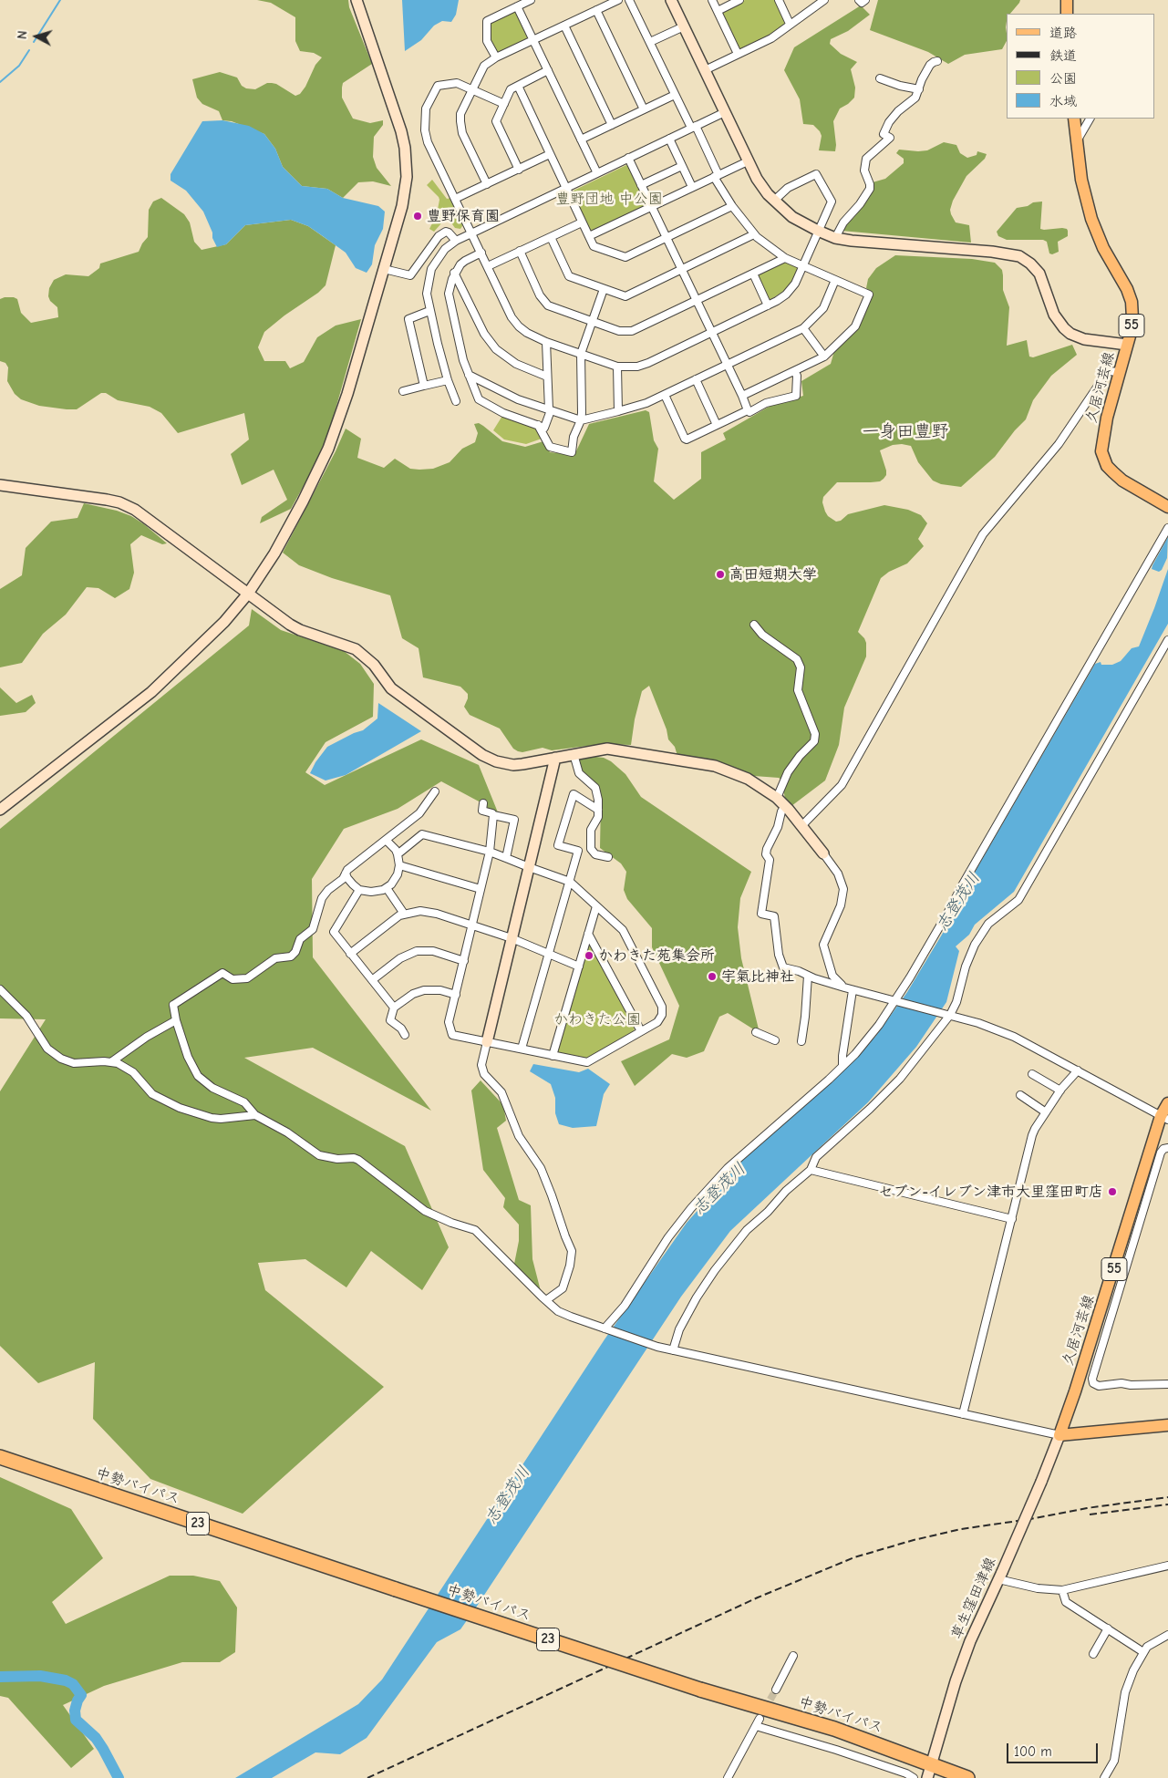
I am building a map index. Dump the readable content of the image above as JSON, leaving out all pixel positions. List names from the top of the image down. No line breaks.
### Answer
{"streets":{"highway":["中勢バイパス","23"],"main road":["55","久居河芸線"],"street":["草生窪田津線"]},"crossings":[["久居河芸線","草生窪田津線"],["中勢バイパス","草生窪田津線"]],"districts":["一身田豊野"],"water":["志登茂川"],"parks":["豊野団地 中公園","かわきた公園"],"places":["豊野保育園","高田短期大学","かわきた苑集会所","宇氣比神社","セブン-イレブン津市大里窪田町店"],"legend":["道路","鉄道","公園","水域"],"scale_bar":"100 m","north":"left"}
